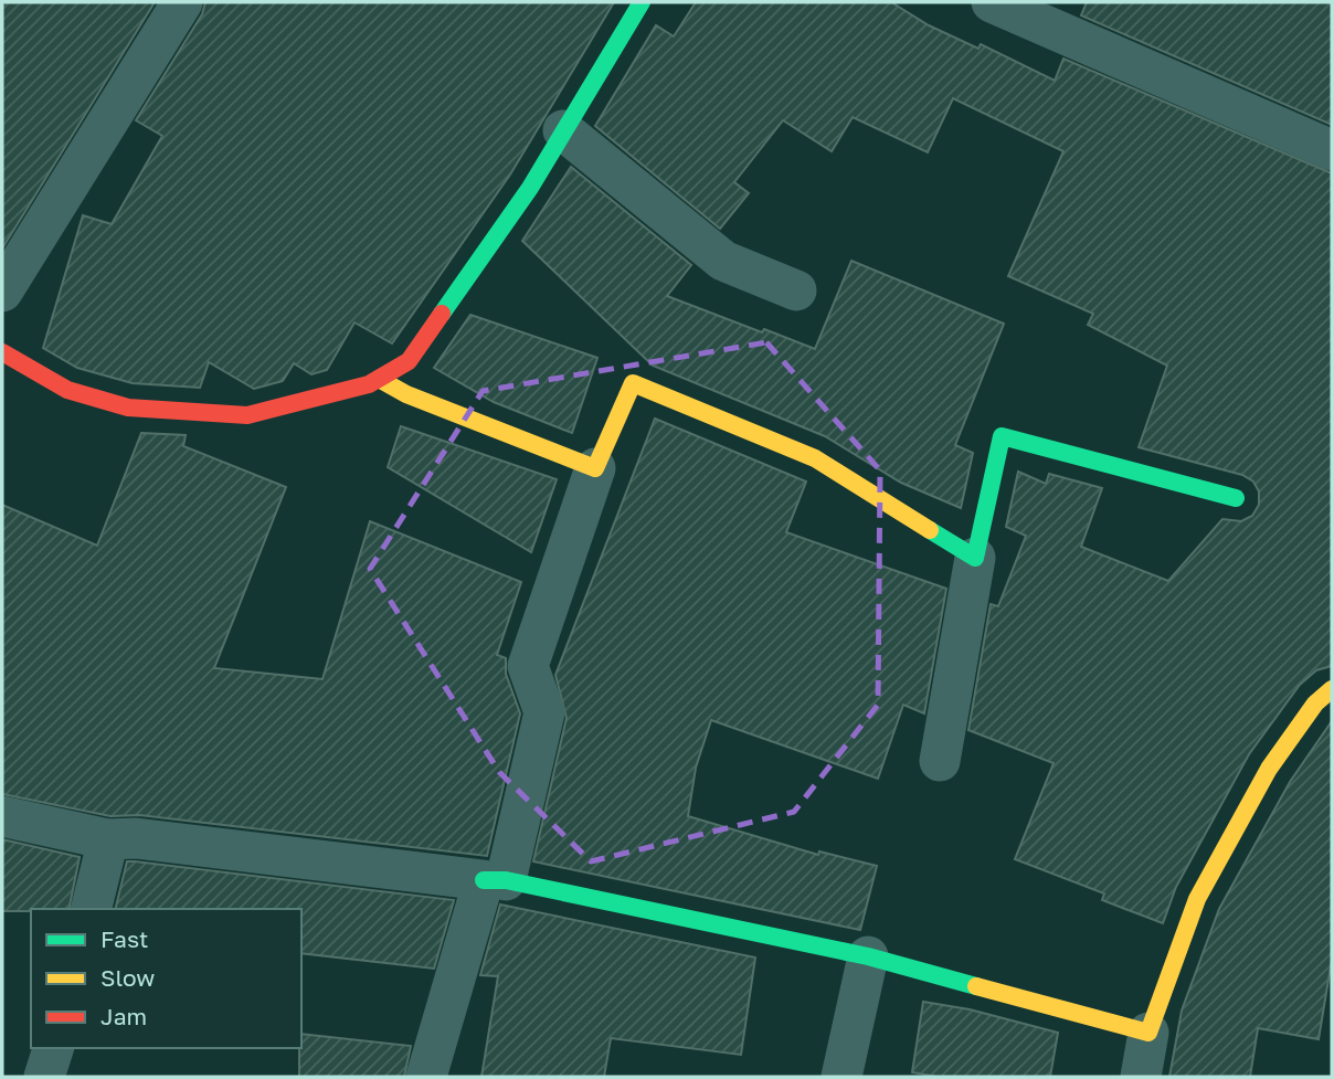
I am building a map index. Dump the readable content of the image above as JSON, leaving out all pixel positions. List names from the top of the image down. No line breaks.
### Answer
{"legend":["Fast","Slow","Jam"]}
